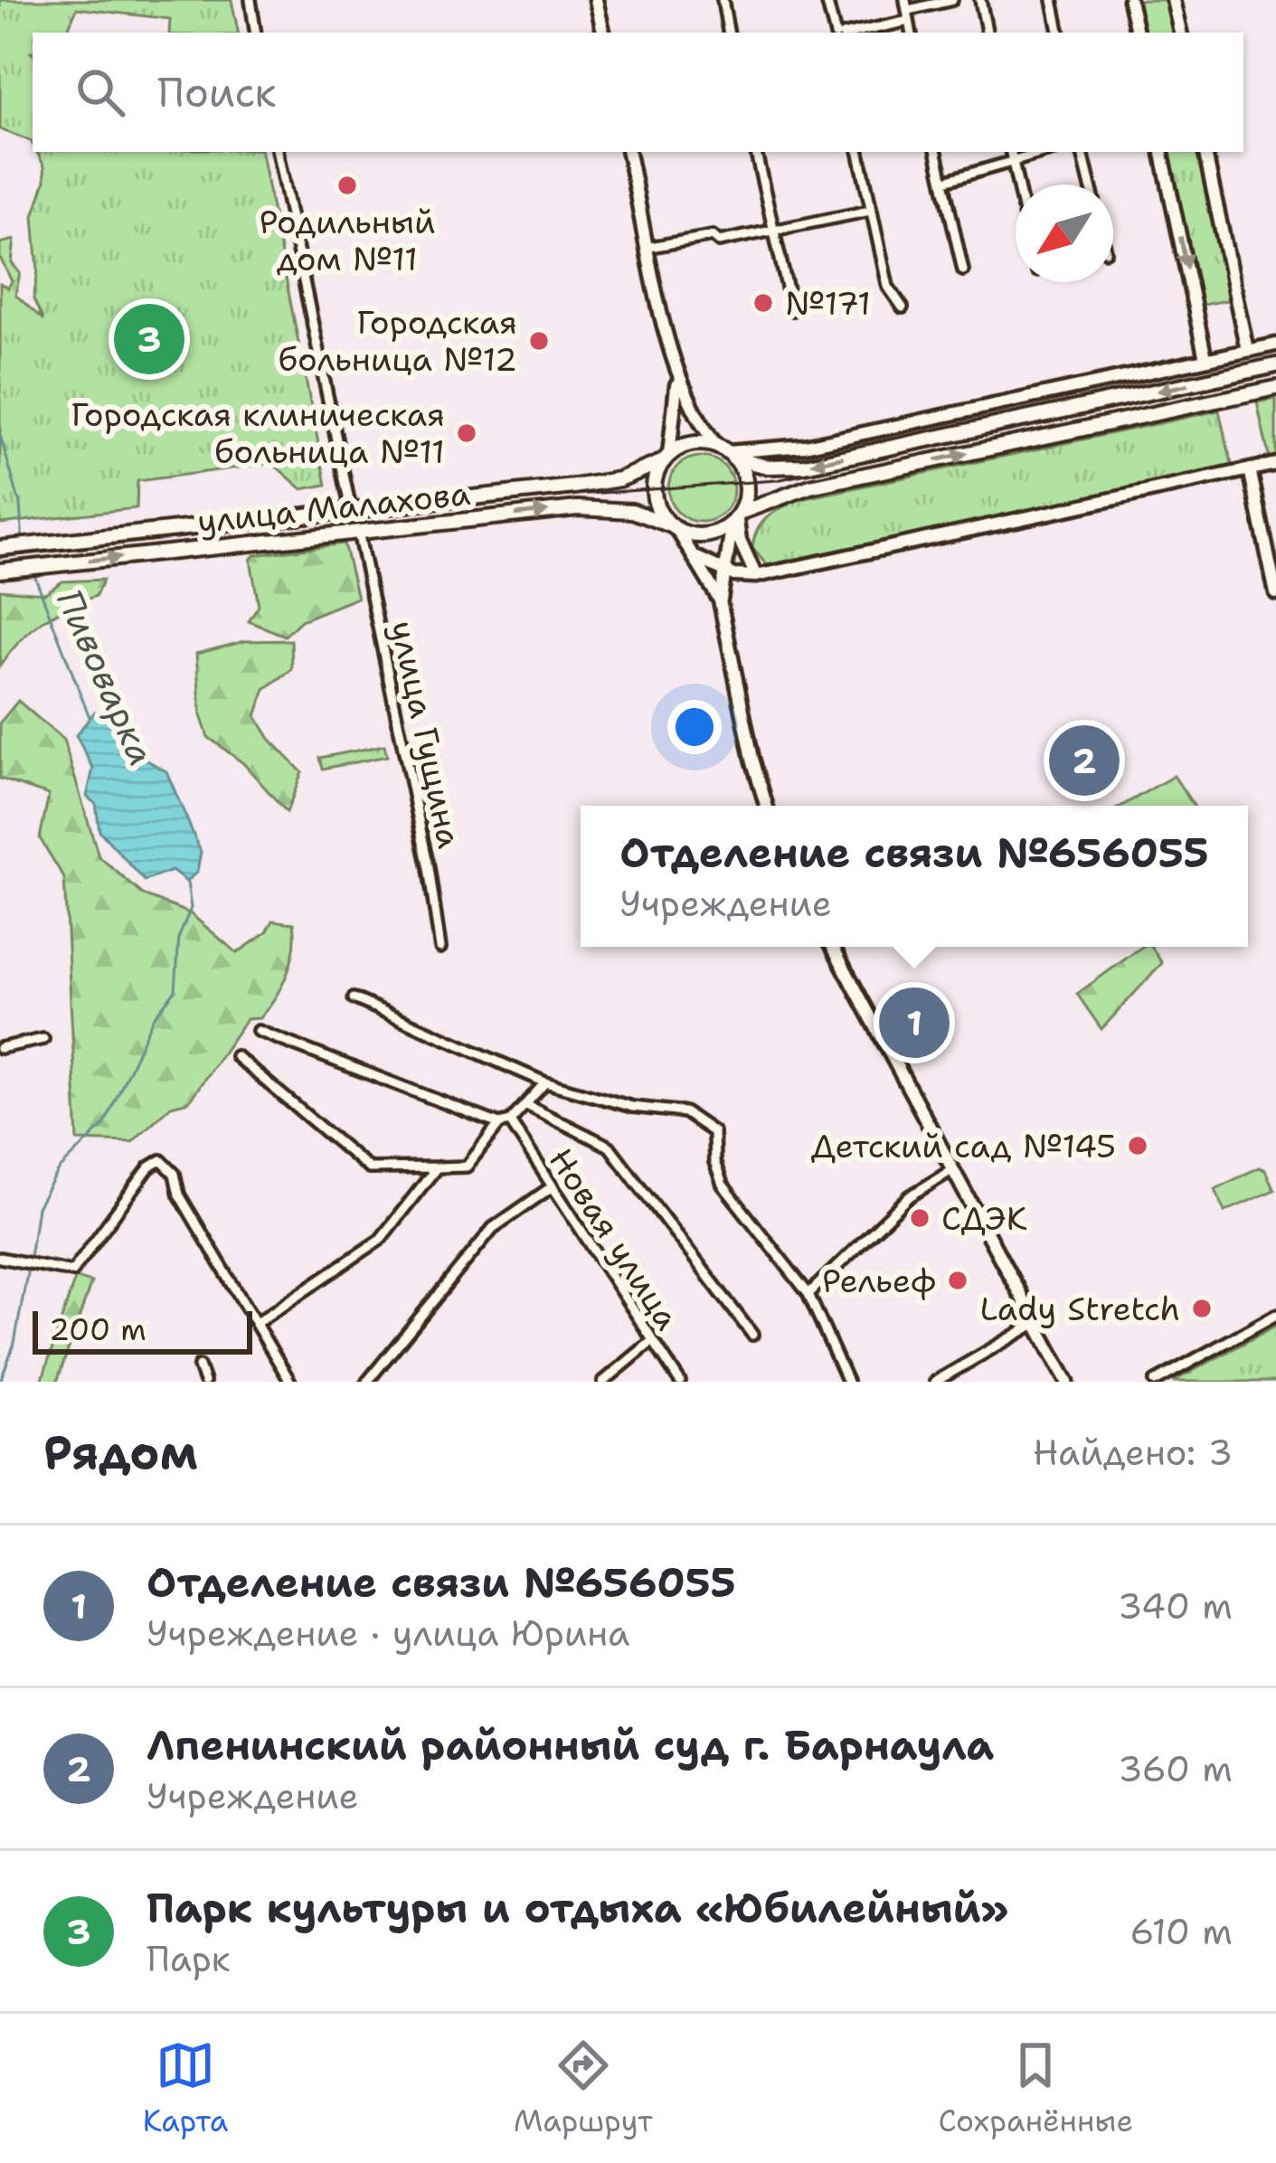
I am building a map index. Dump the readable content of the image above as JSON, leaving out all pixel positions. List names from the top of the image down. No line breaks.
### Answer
{"streets":{"main road":["улица Малахова"],"street":["улица Гущина","Новая улица"]},"crossings":[["улица Малахова","улица Гущина"]],"water":["Пивоварка"],"places":["Родильный дом №11","№171","Городская больница №12","Городская клиническая больница №11","Детский сад №145","СДЭК","Рельеф","Lady Stretch"],"scale_bar":"200 m","north":"bottom left","page":{"search":"Поиск","pins":["3","2","1"],"popup":["Отделение связи №656055","Учреждение"],"scale":"200 m","heading":["Рядом","Найдено: 3"],"list":[{"mark":"1","name":"Отделение связи №656055","note":"Учреждение · улица Юрина","value":"340 m"},{"mark":"2","name":"Лпенинский районный суд г. Барнаула","note":"Учреждение","value":"360 m"},{"mark":"3","name":"Парк культуры и отдыха «Юбилейный»","note":"Парк","value":"610 m"}],"nav":["Карта","Маршрут","Сохранённые"]}}
